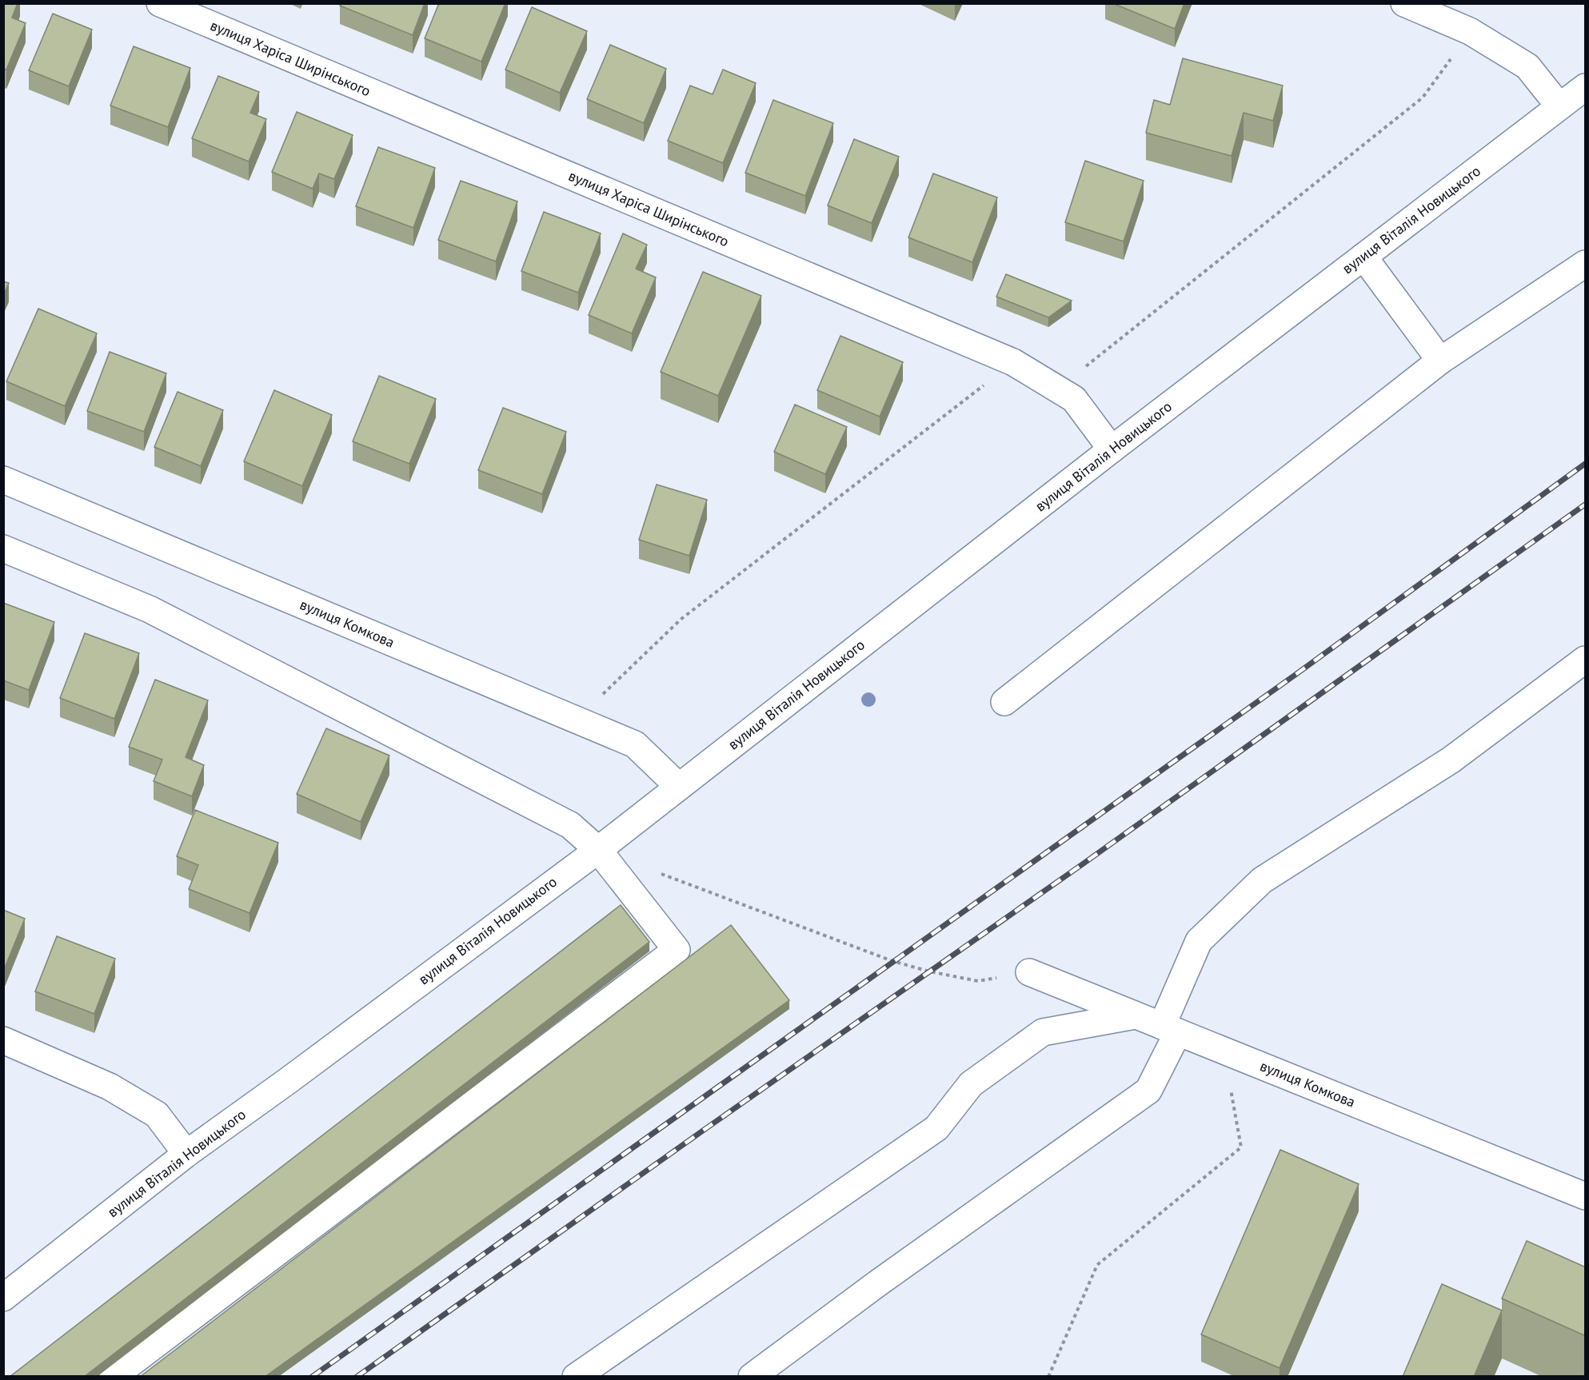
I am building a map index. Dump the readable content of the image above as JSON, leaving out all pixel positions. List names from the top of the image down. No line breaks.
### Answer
{"streets":{"street":["вулиця Харіса Ширінського","вулиця Віталія Новицького","вулиця Комкова"]},"crossings":[["вулиця Харіса Ширінського","вулиця Віталія Новицького"],["вулиця Віталія Новицького","вулиця Комкова"]]}
